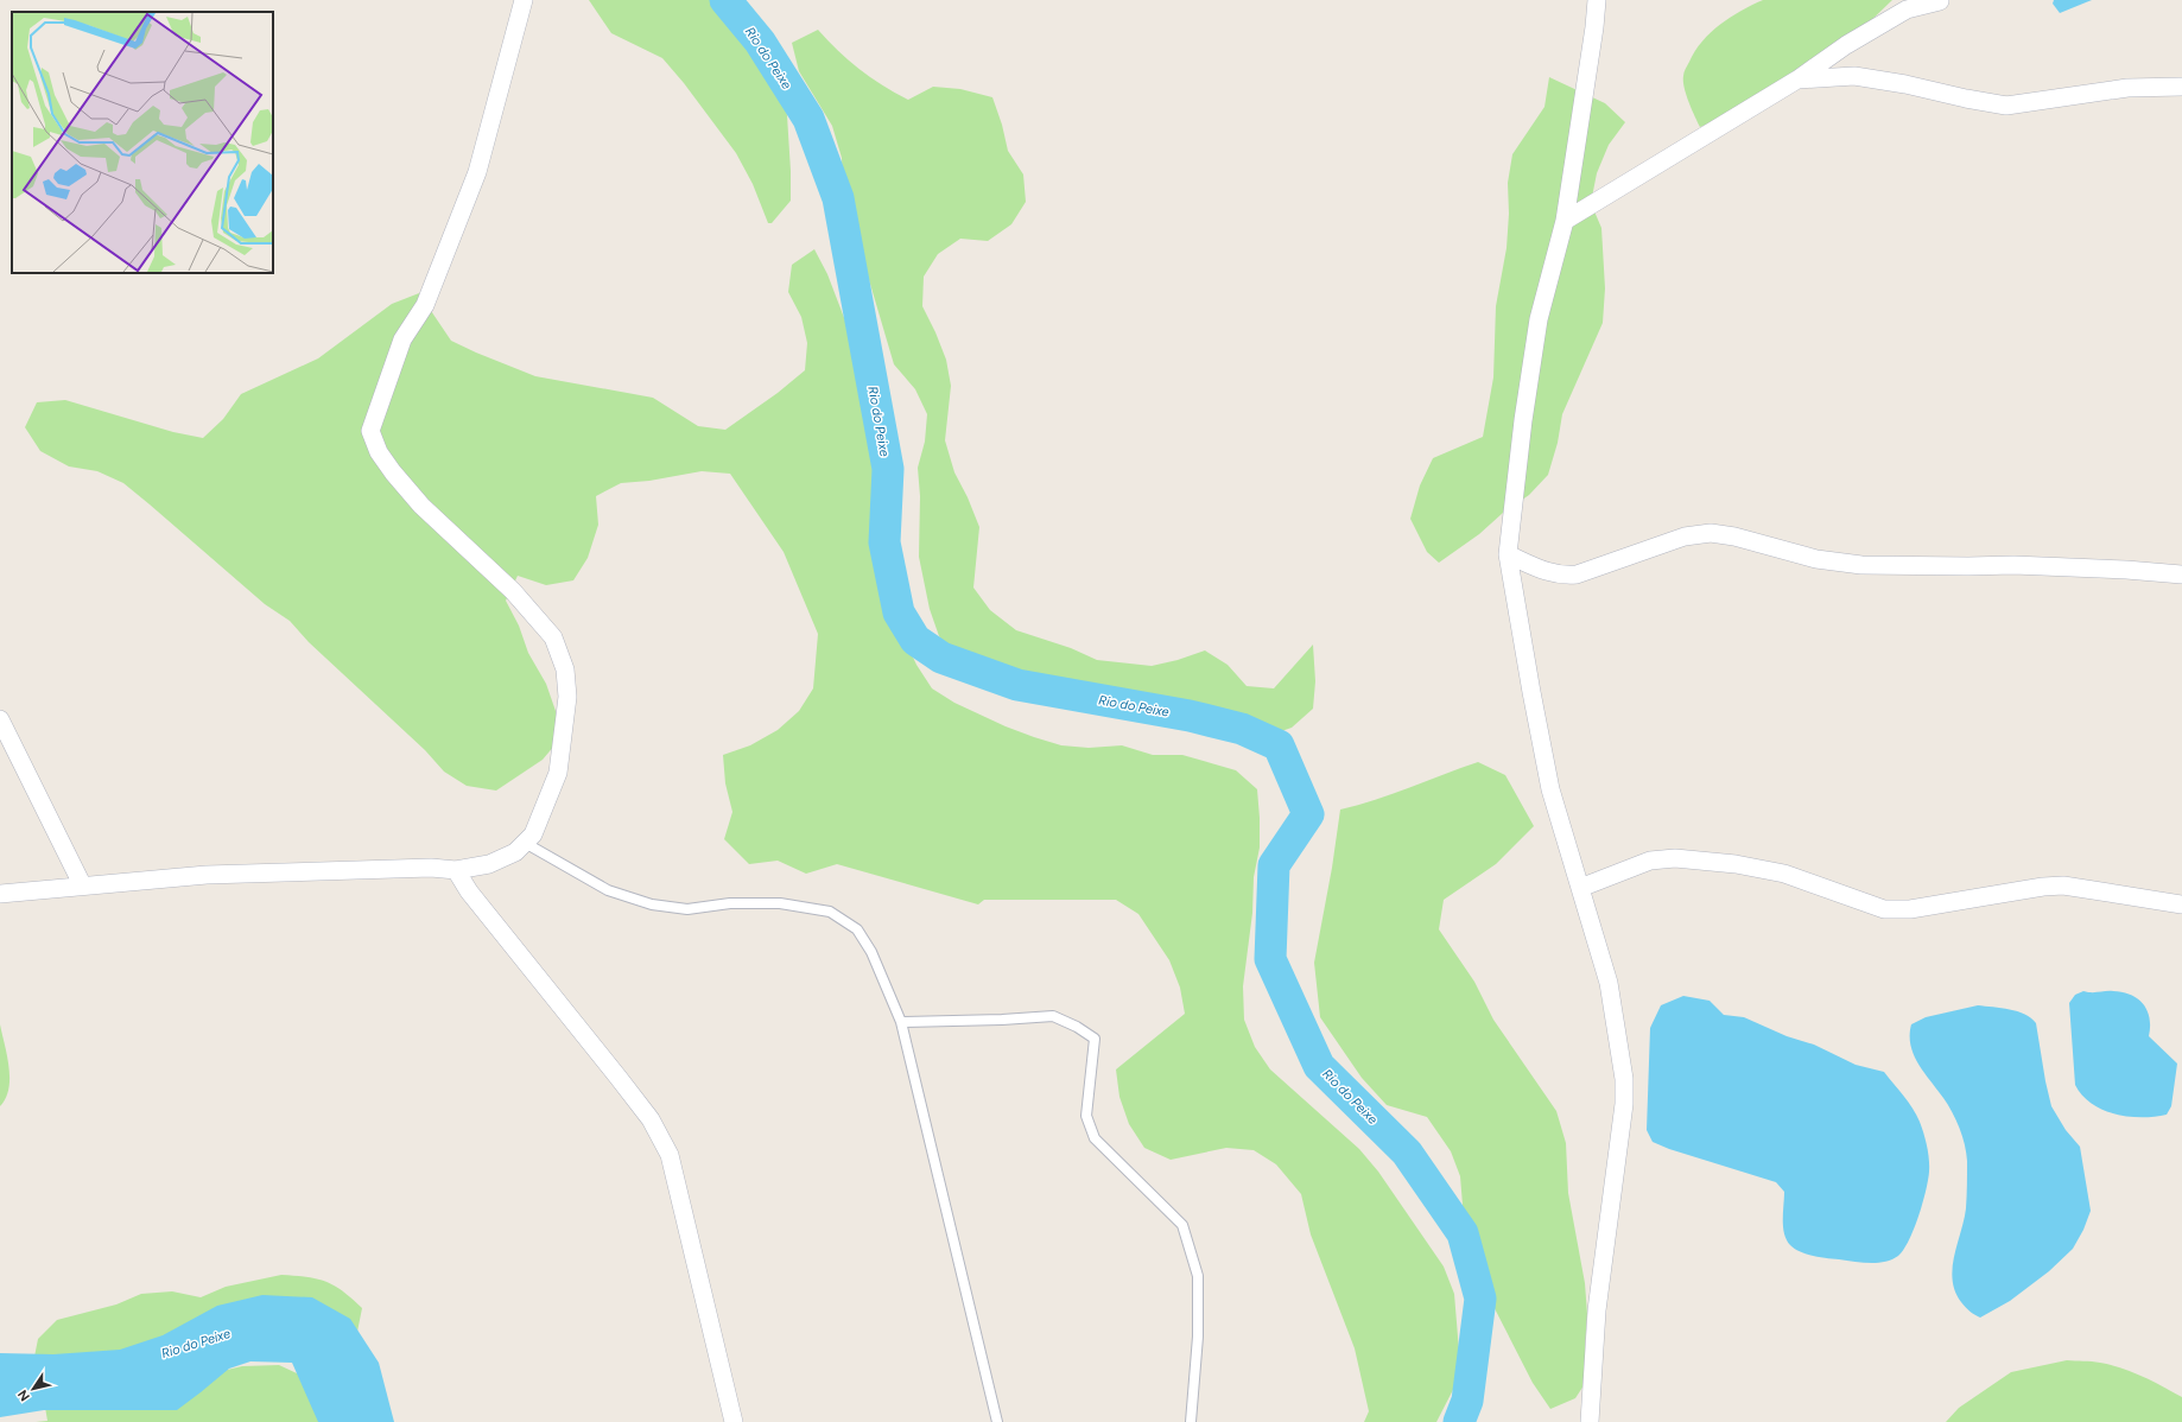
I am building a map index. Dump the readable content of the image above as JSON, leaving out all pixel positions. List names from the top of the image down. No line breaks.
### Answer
{"water":["Rio do Peixe"],"north":"bottom left"}
